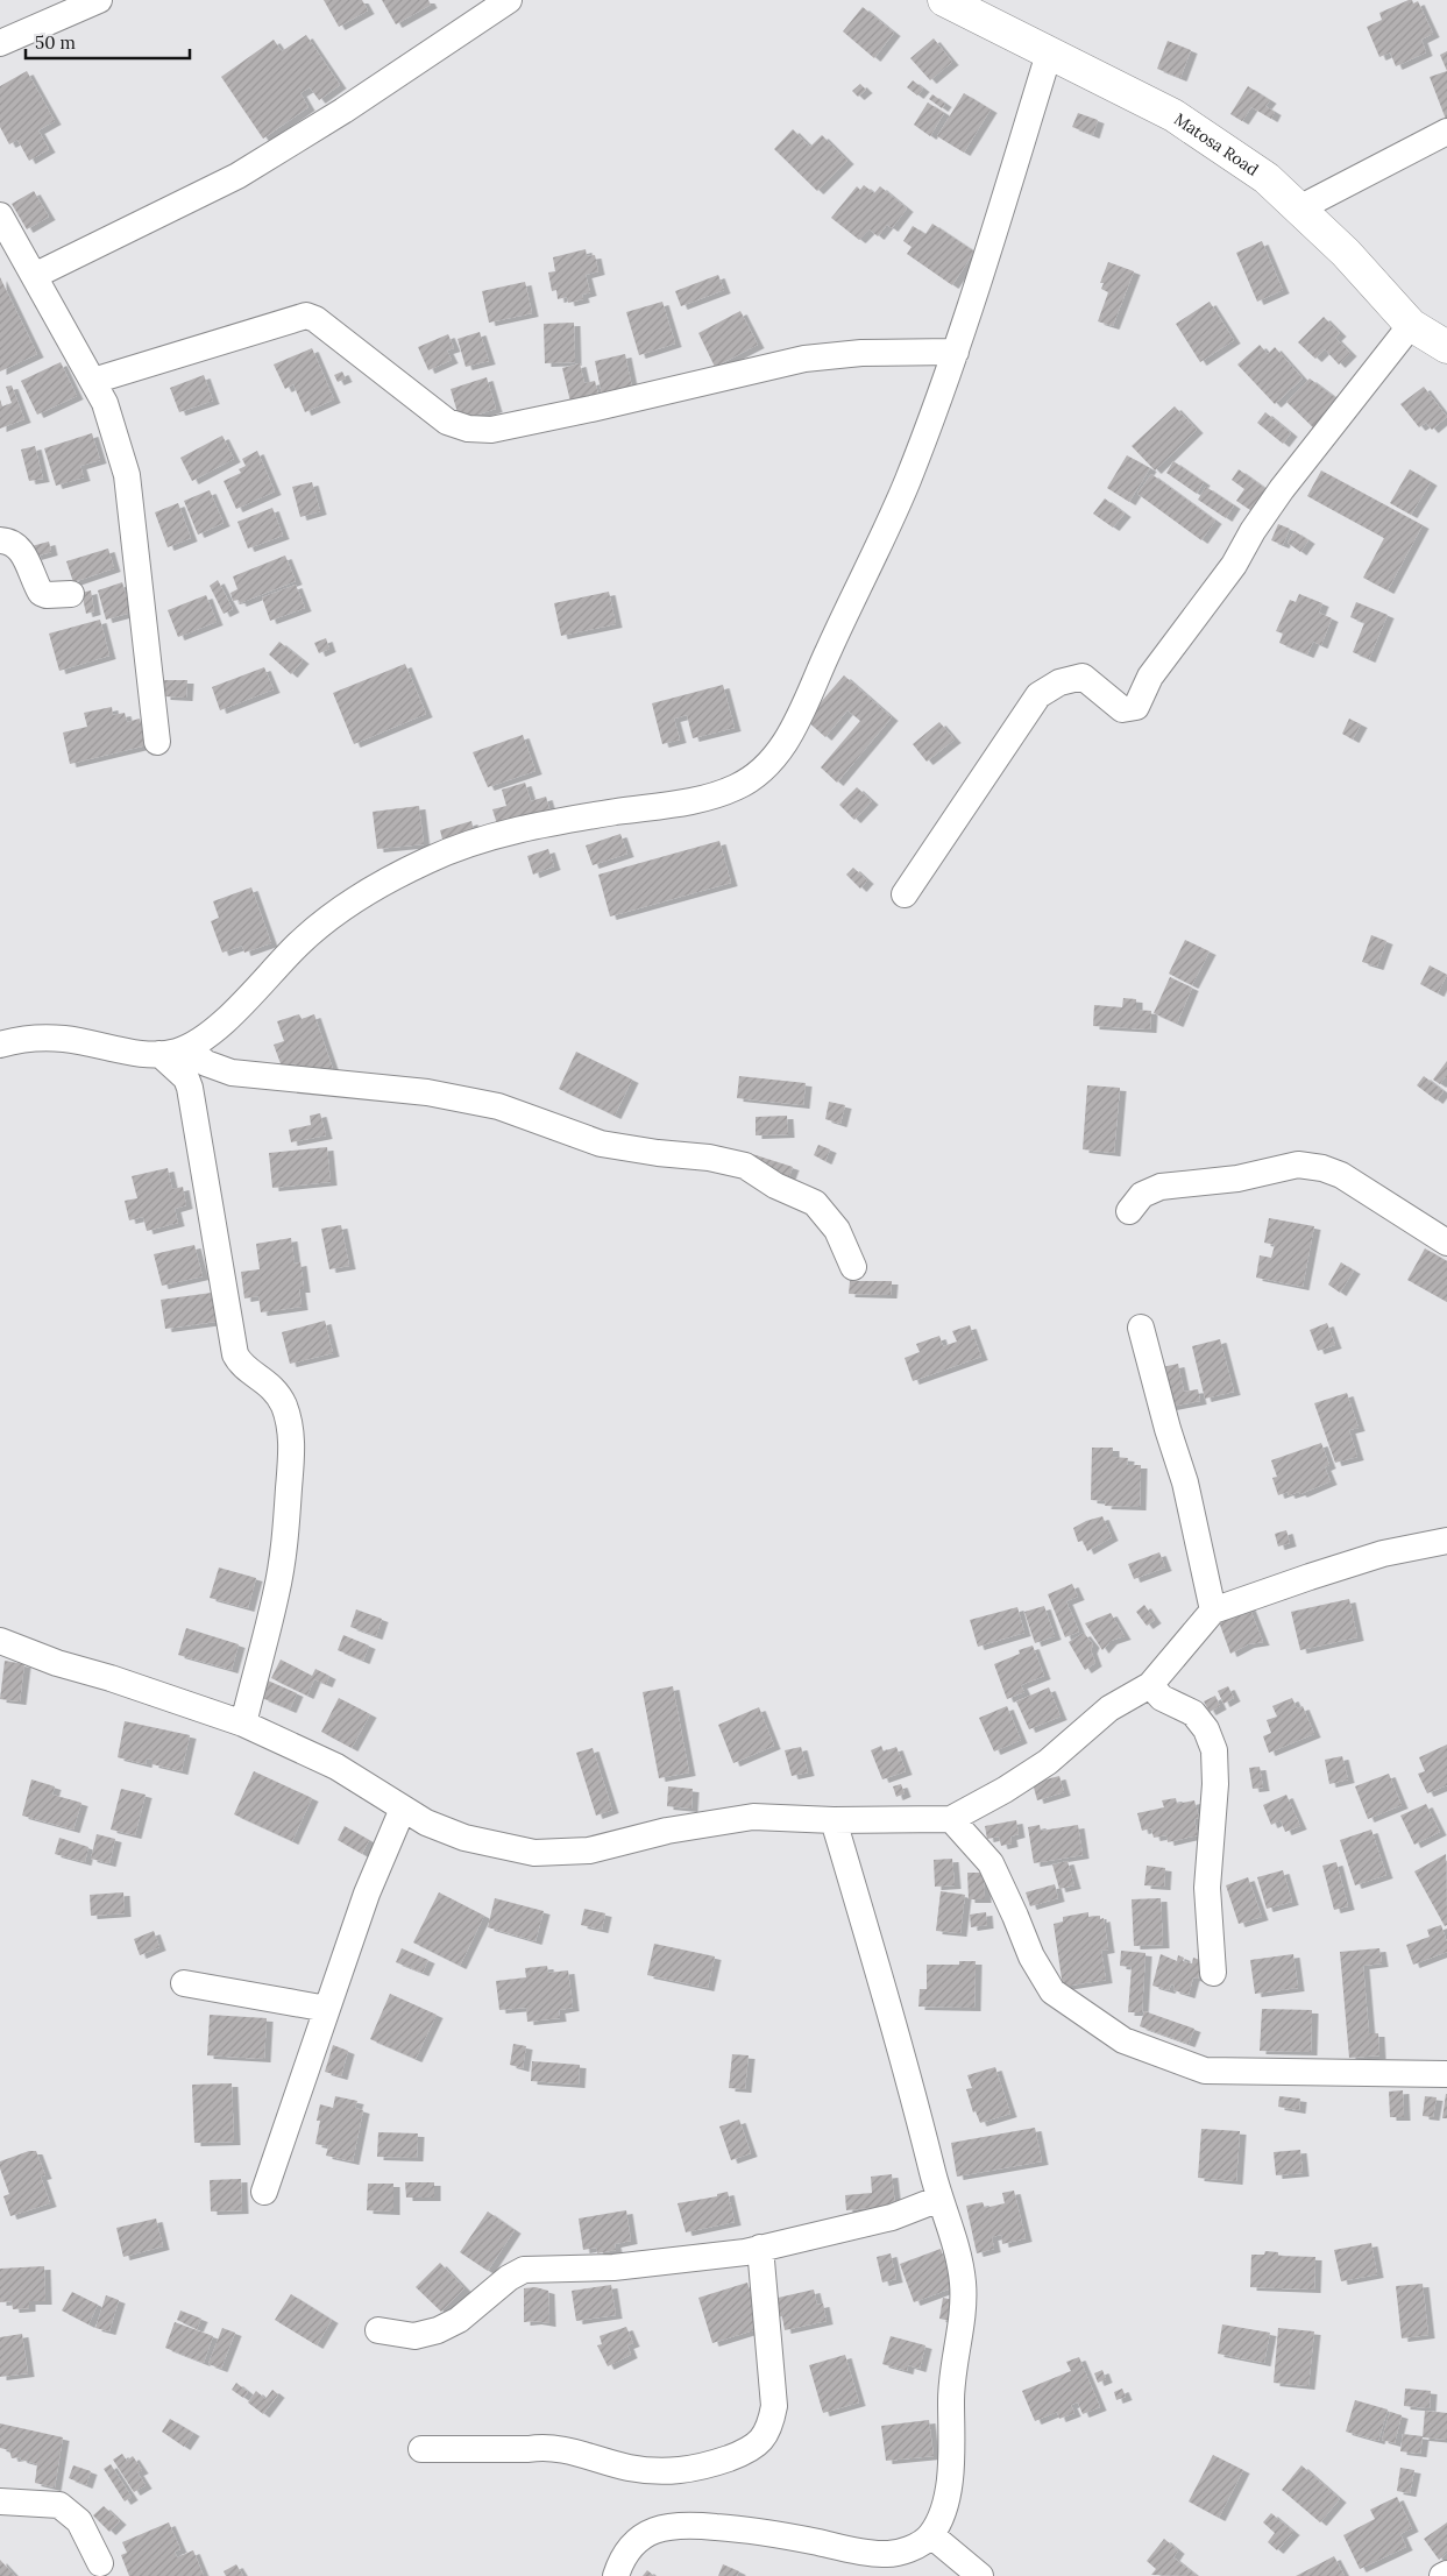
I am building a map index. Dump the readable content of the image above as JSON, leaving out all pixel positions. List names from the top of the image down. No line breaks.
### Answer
{"streets":{"street":["Matosa Road"]},"scale_bar":"50 m"}
